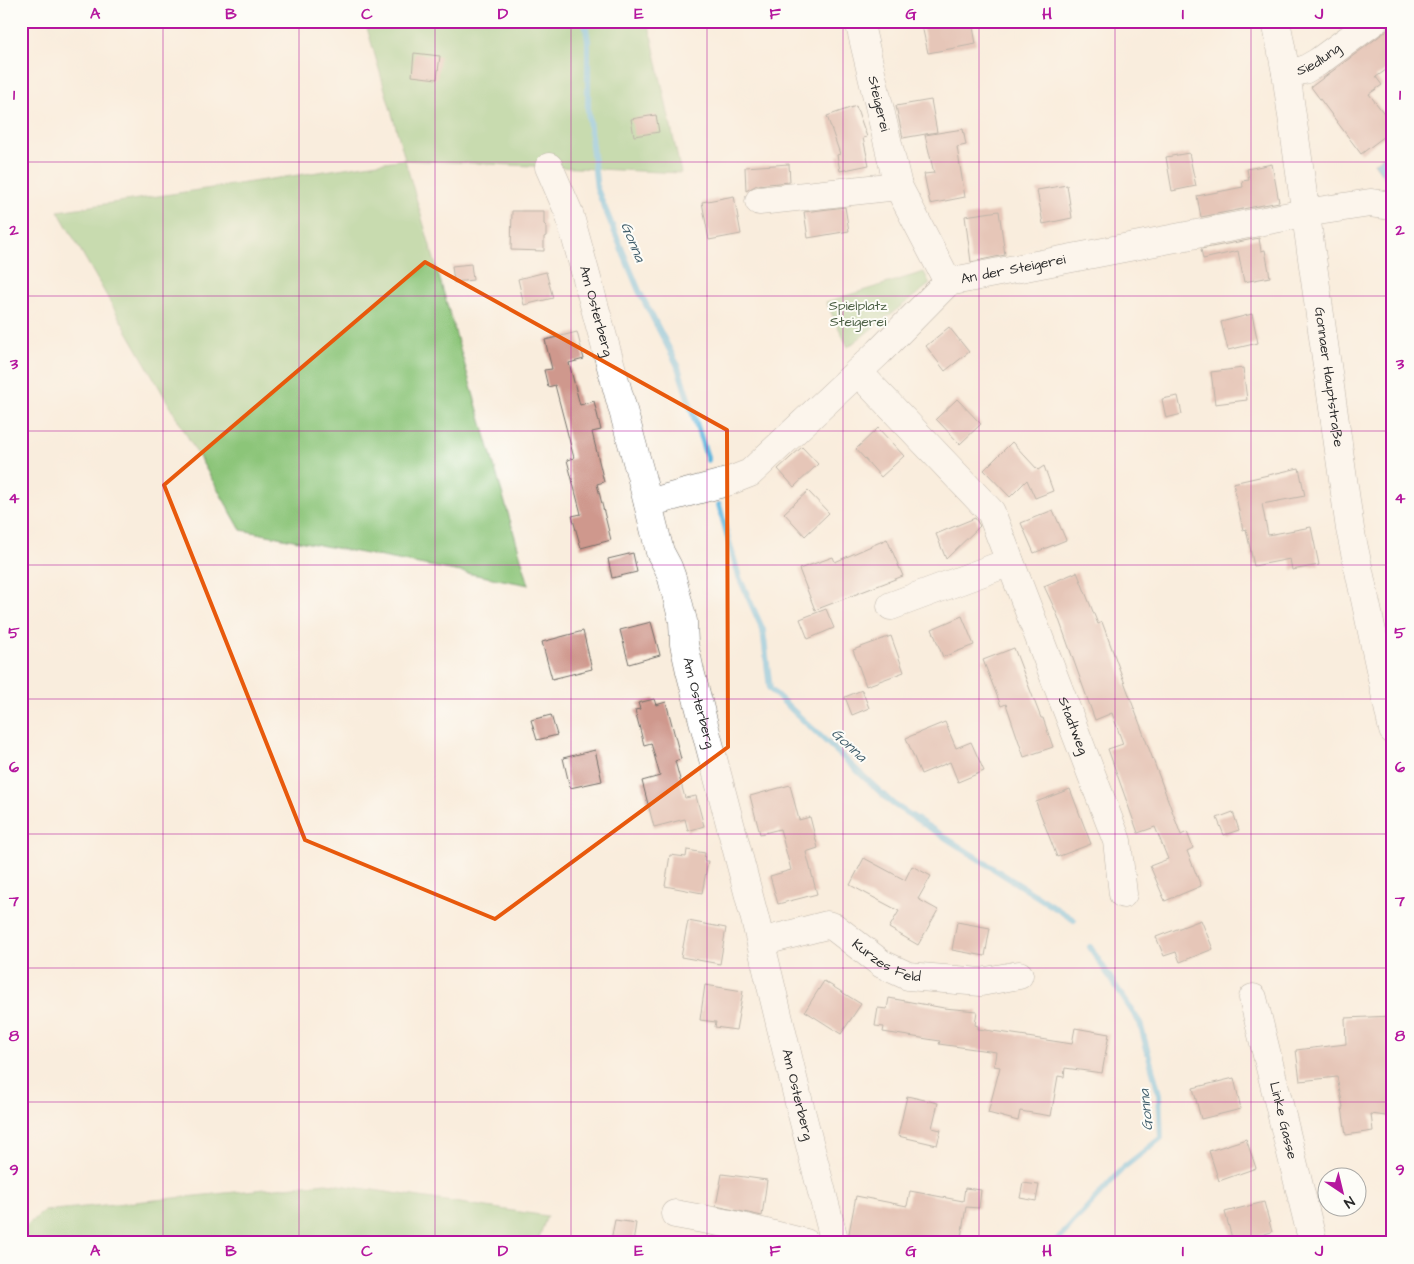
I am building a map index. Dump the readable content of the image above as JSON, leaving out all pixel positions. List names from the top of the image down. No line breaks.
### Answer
{"streets":{"street":["Siedlung","Steigerei","An der Steigerei","Am Osterberg","Gonnaer Hauptstraße","Stadtweg","Kurzes Feld","Linke Gasse"]},"crossings":[["Siedlung","Gonnaer Hauptstraße"],["Steigerei","An der Steigerei"],["An der Steigerei","Am Osterberg"],["An der Steigerei","Gonnaer Hauptstraße"],["An der Steigerei","Stadtweg"],["Am Osterberg","Kurzes Feld"]],"water":["Gonna"],"parks":["Spielplatz Steigerei"],"north":"bottom right","grid":{"columns":["A","B","C","D","E","F","G","H","I","J"],"rows":["1","2","3","4","5","6","7","8","9"]}}
